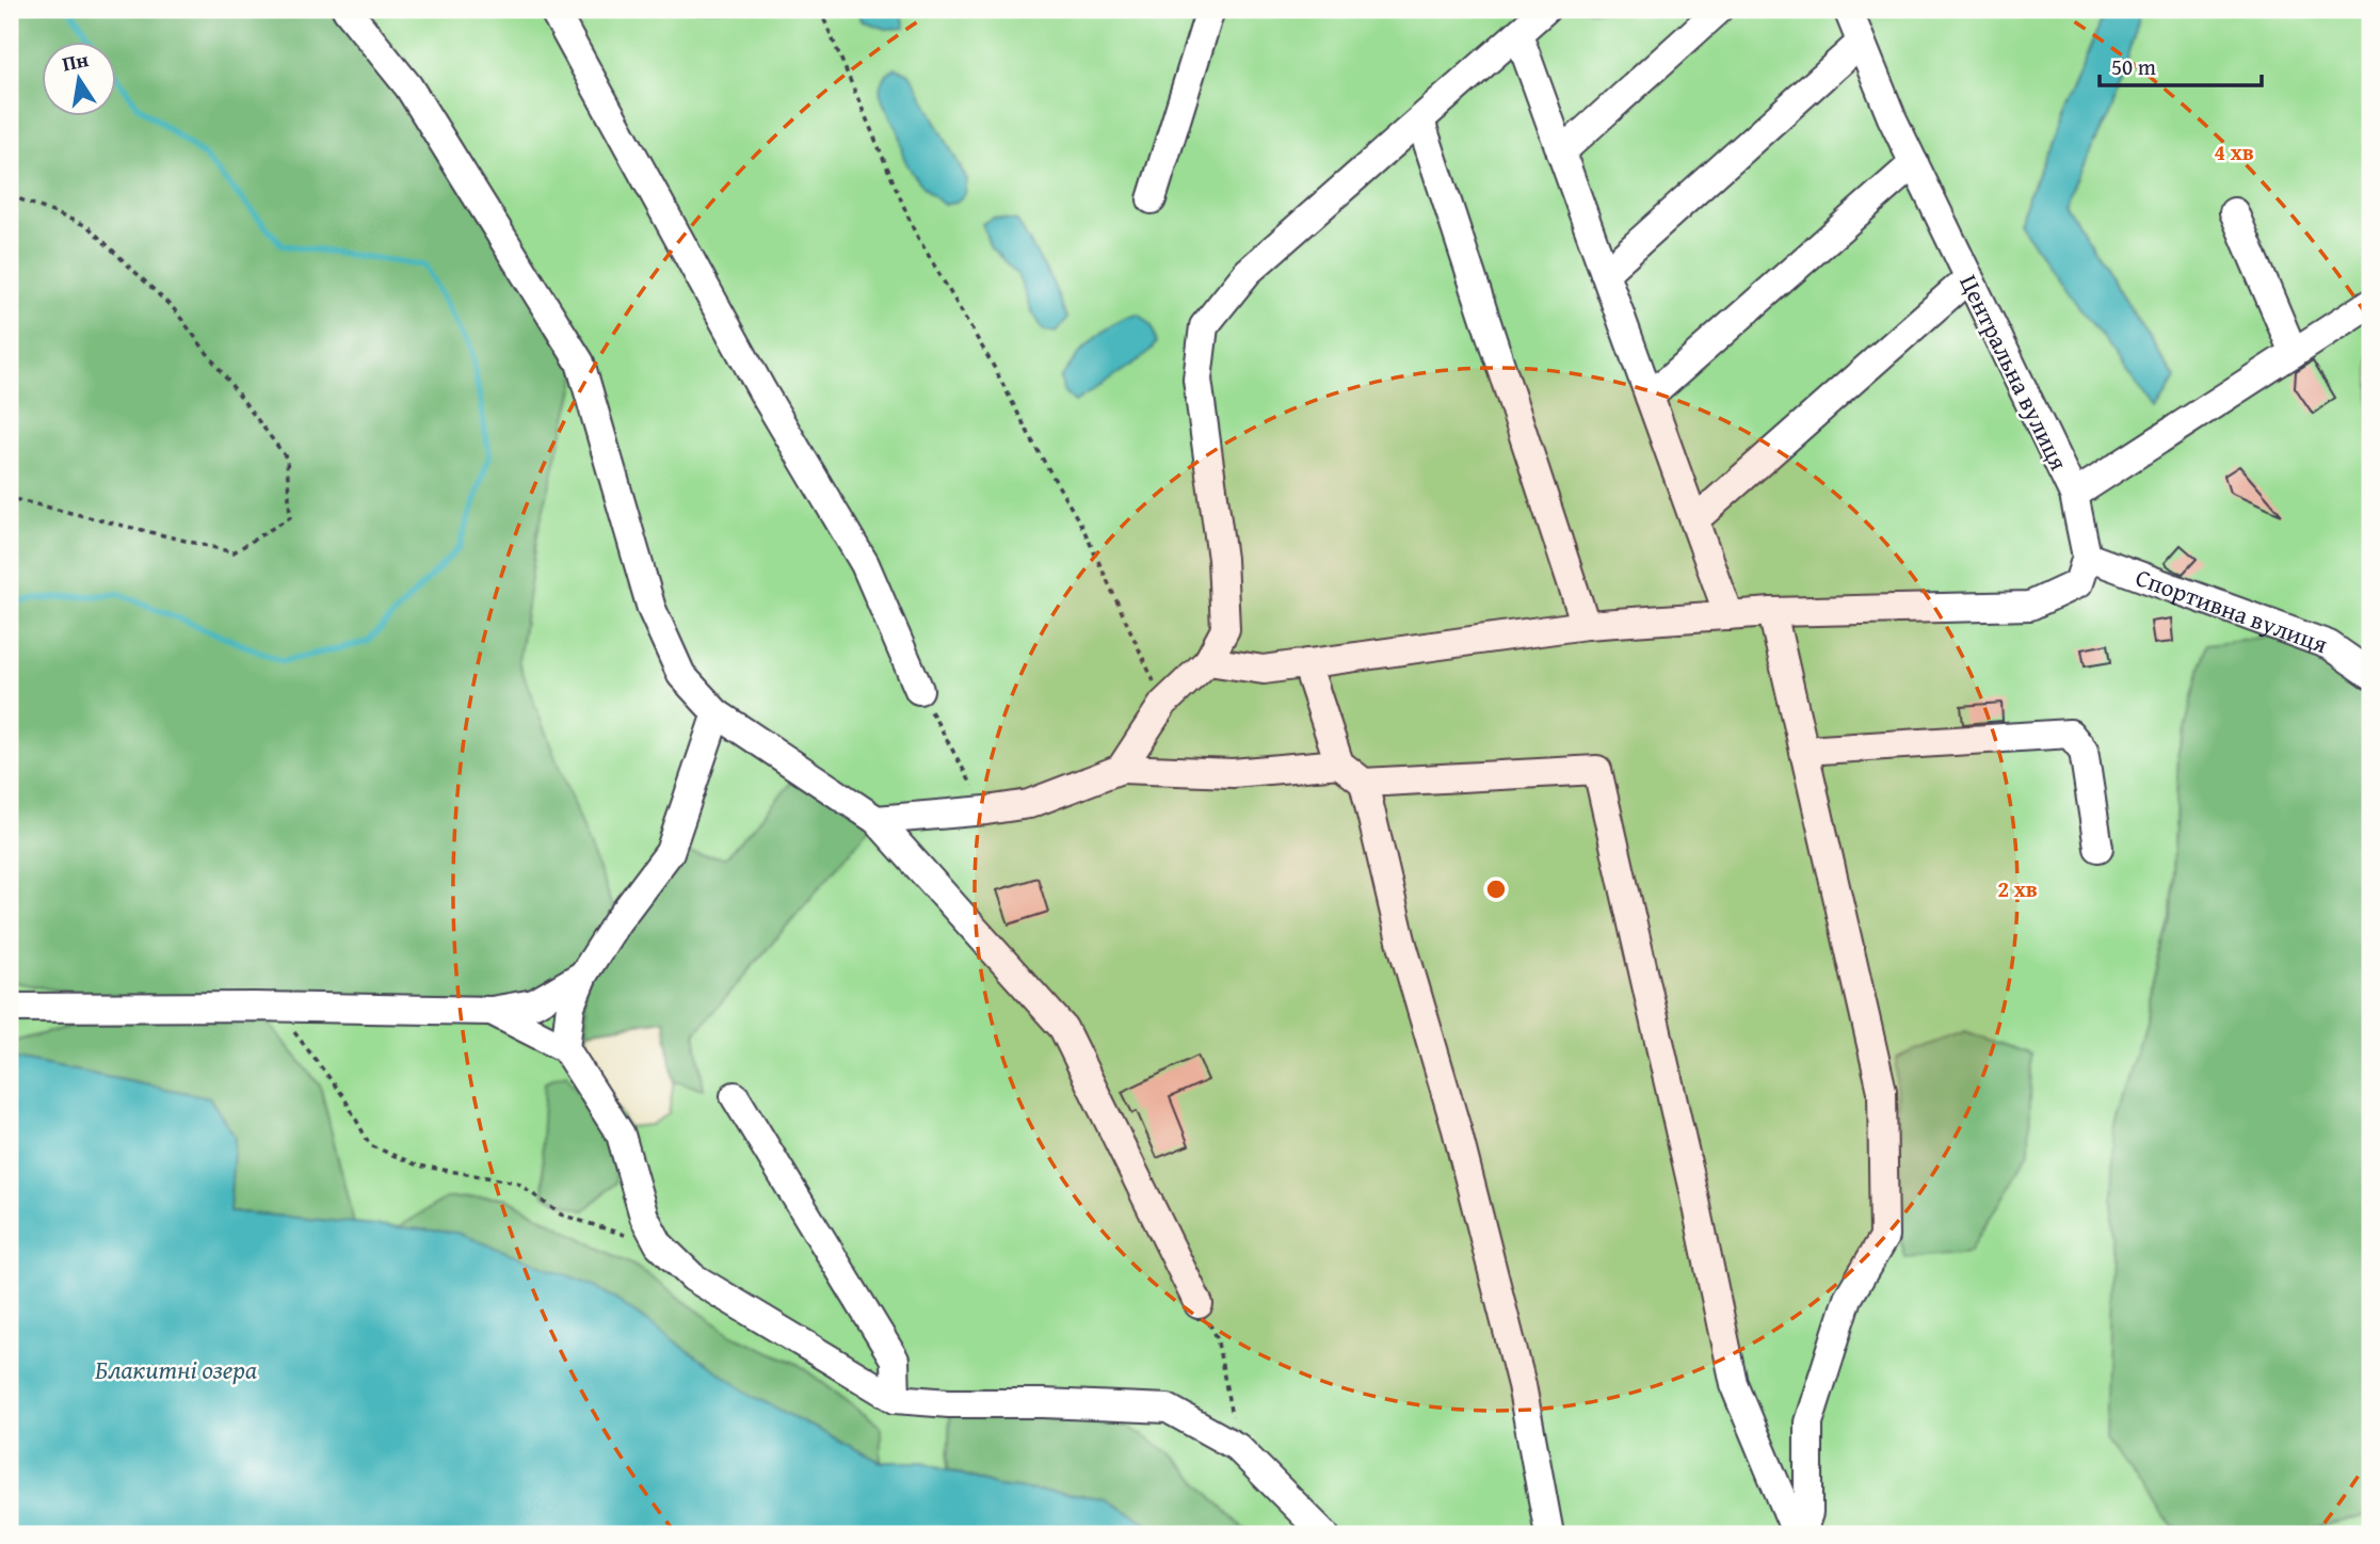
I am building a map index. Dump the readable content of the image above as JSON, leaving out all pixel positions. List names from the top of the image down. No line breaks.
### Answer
{"streets":{"street":["Центральна вулиця","Спортивна вулиця"]},"water":["Блакитні озера"],"scale_bar":"50 m","north":"top","rings":["4 хв","2 хв"]}
